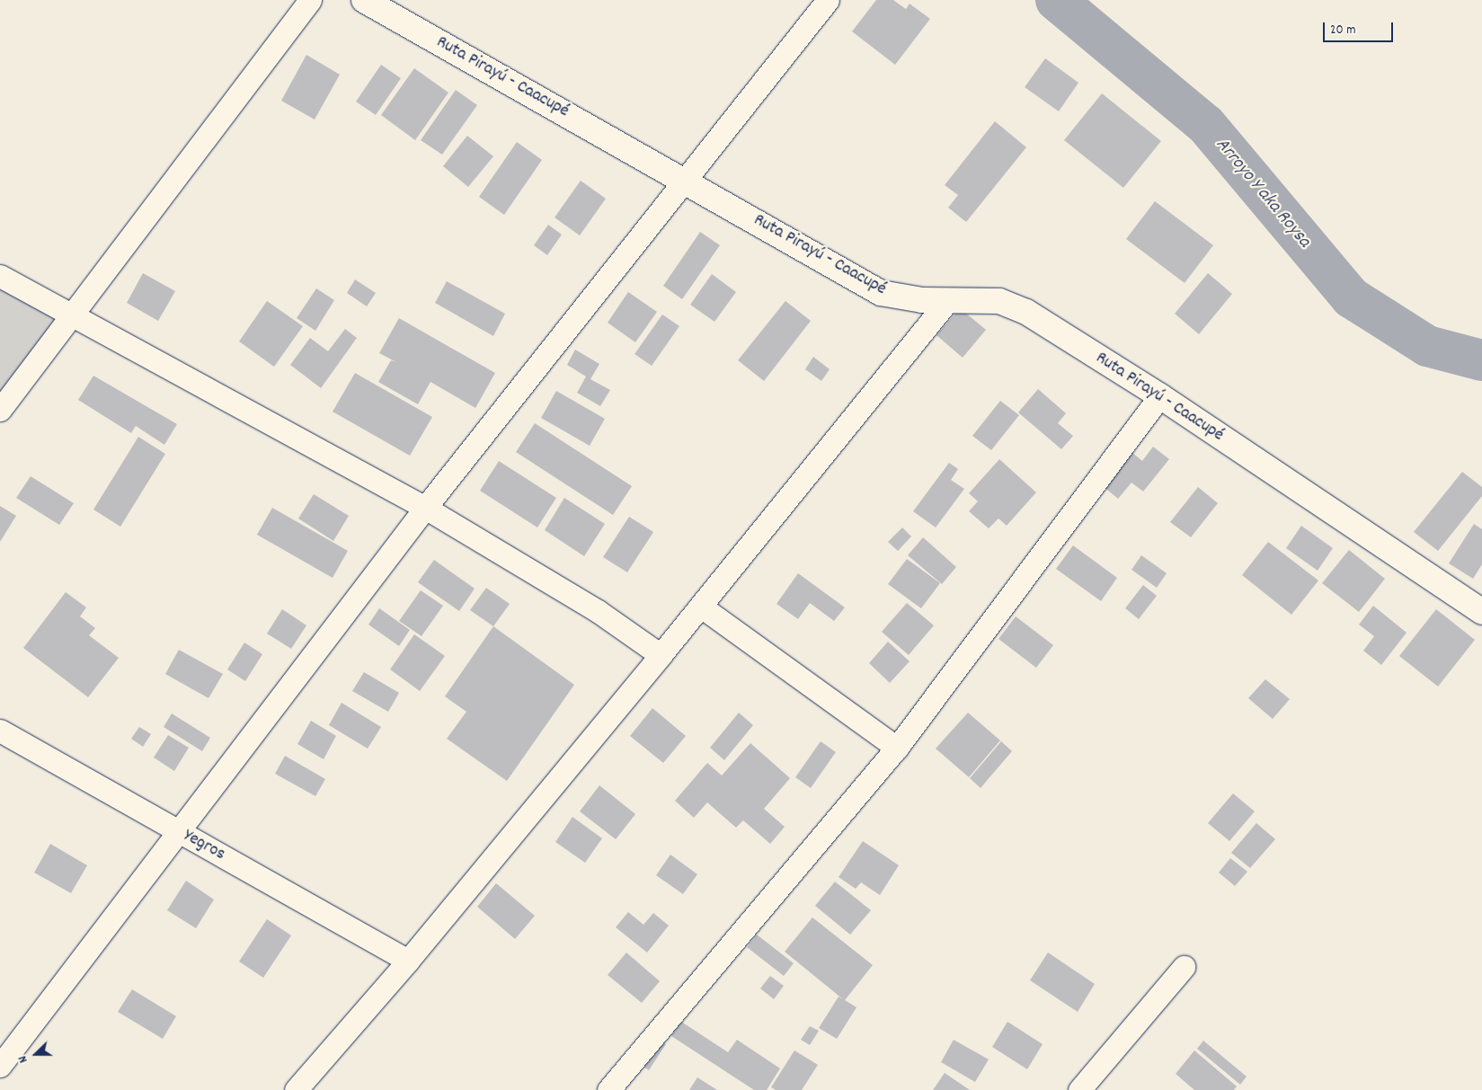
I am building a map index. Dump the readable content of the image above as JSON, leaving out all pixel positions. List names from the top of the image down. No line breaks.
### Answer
{"streets":{"main road":["Ruta Pirayú - Caacupé"],"street":["Yegros"]},"water":["Arroyo Y aka Roysa"],"scale_bar":"20 m","north":"left"}
